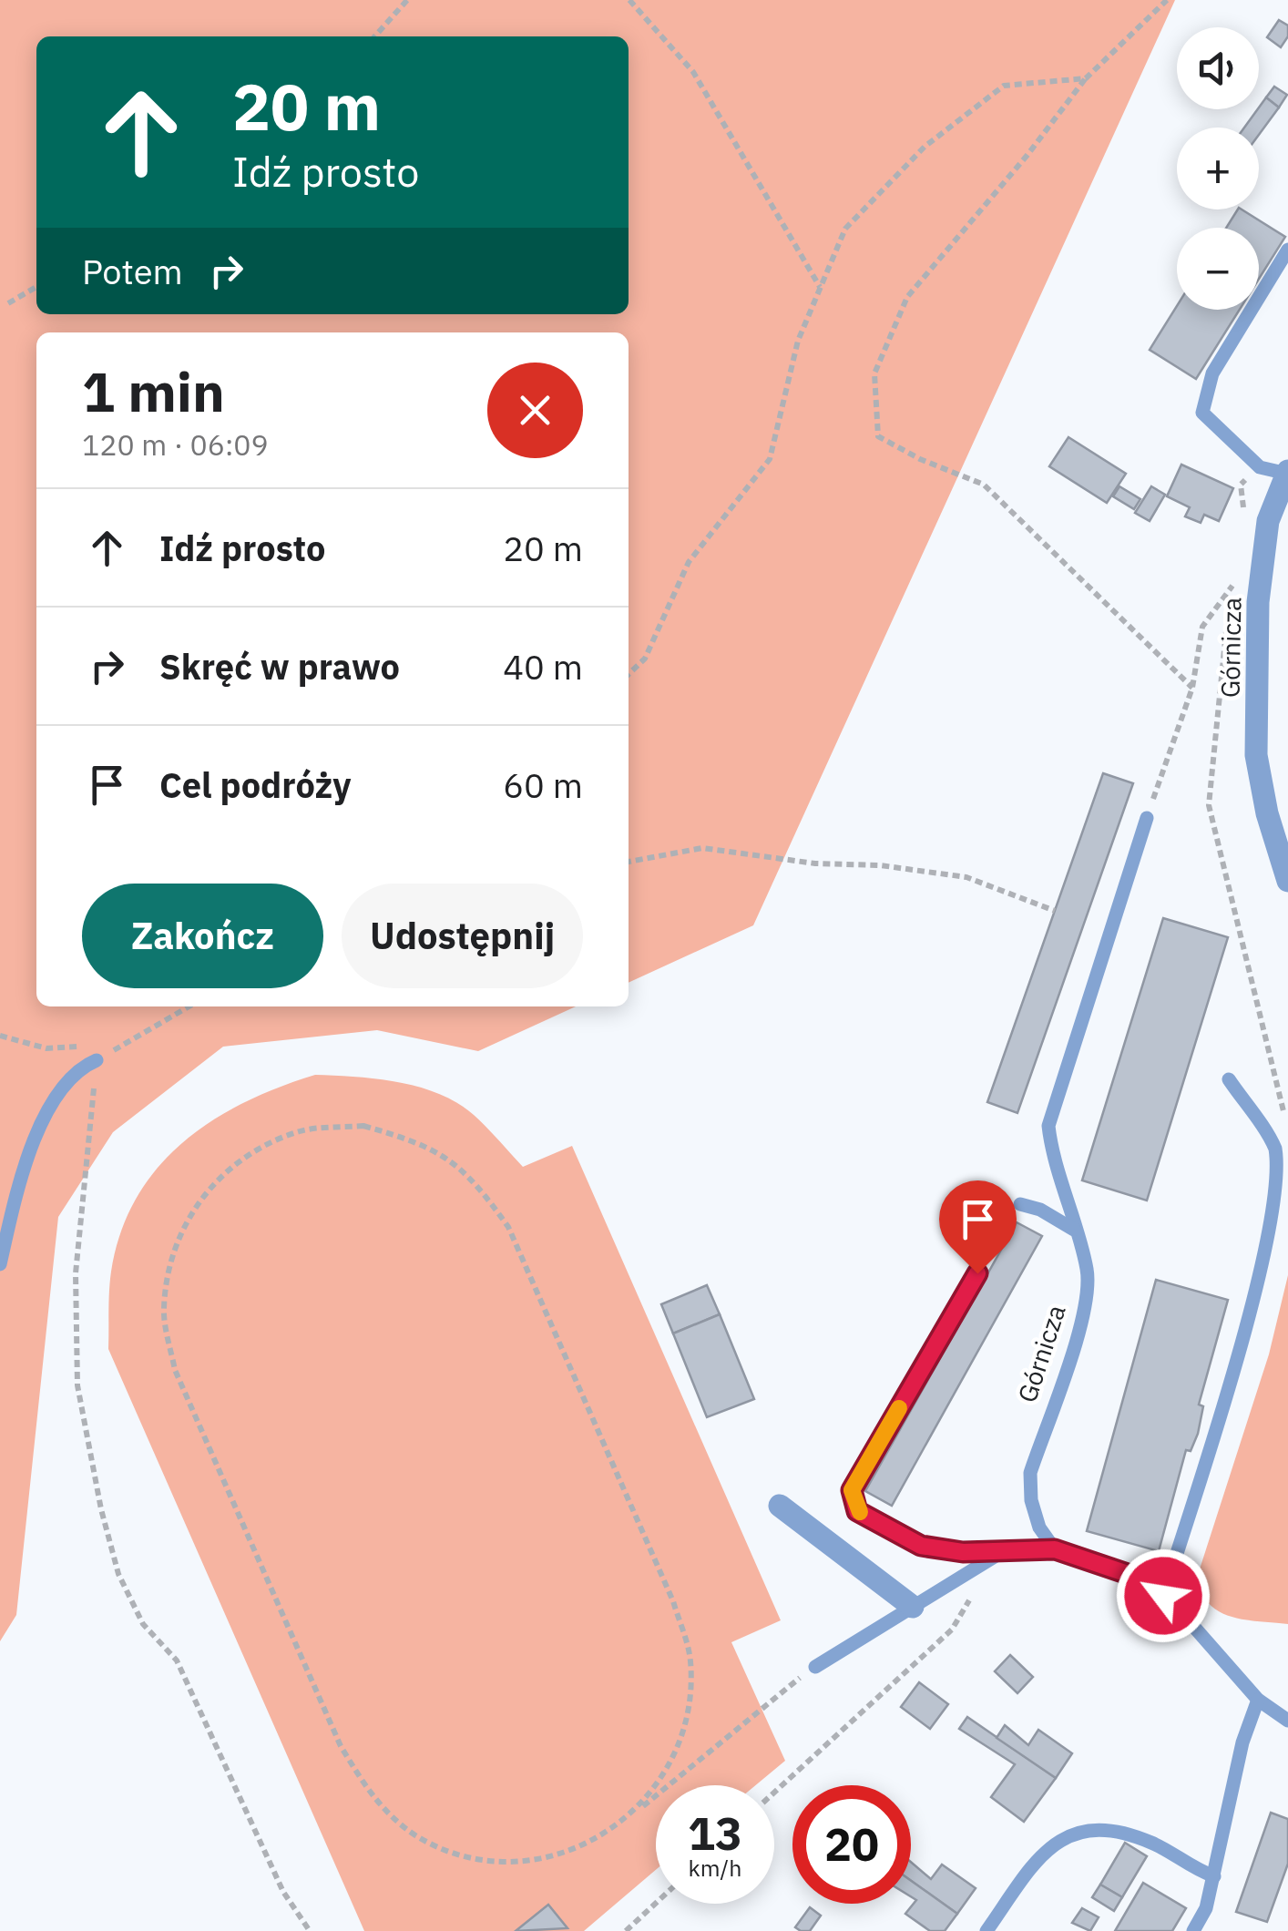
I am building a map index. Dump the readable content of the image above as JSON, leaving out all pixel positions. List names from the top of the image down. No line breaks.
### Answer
{"streets":{"street":["Górnicza"]},"page":{"map_buttons":["+","−"],"turn":["20 m","Idź prosto"],"then":"Potem","heading":["1 min","120 m · 06:09"],"list":[{"name":"Idź prosto","value":"20 m"},{"name":"Skręć w prawo","value":"40 m"},{"name":"Cel podróży","value":"60 m"}],"buttons":["Zakończ","Udostępnij"],"speed":"13 km/h","limit":"20"}}
